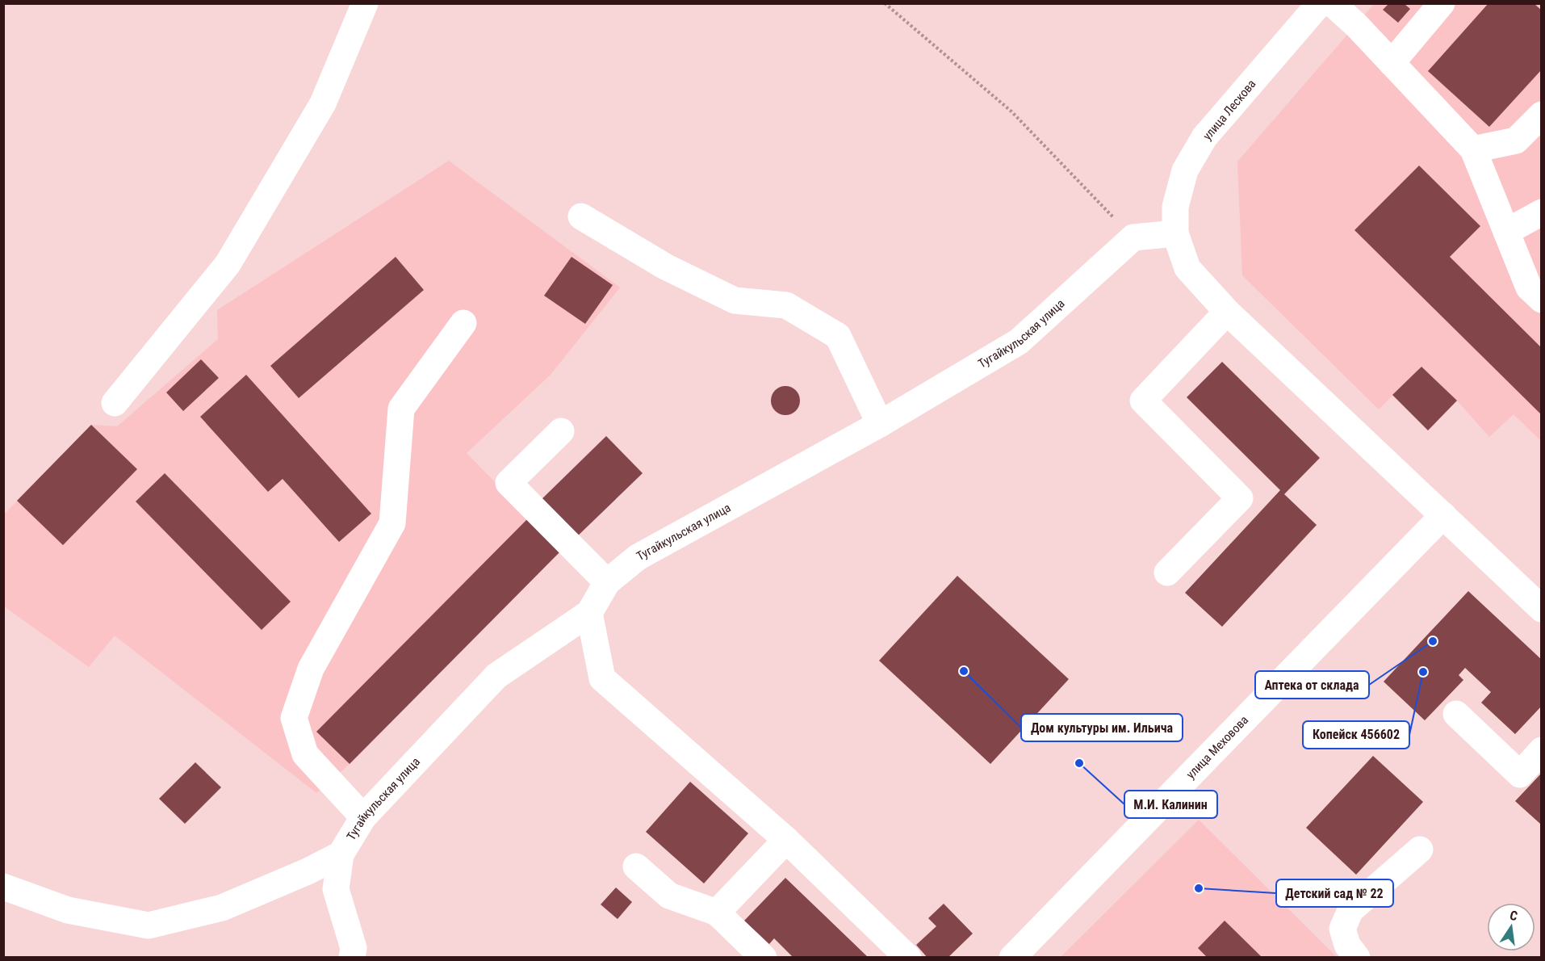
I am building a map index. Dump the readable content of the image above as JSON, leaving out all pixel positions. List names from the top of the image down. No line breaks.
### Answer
{"streets":{"street":["улица Лескова","Тугайкульская улица","улица Меховова"]},"crossings":[["улица Лескова","улица Меховова"]],"places":["Аптека от склада","Дом культуры им. Ильича","Копейск 456602","М.И. Калинин","Детский сад № 22"],"north":"top"}
